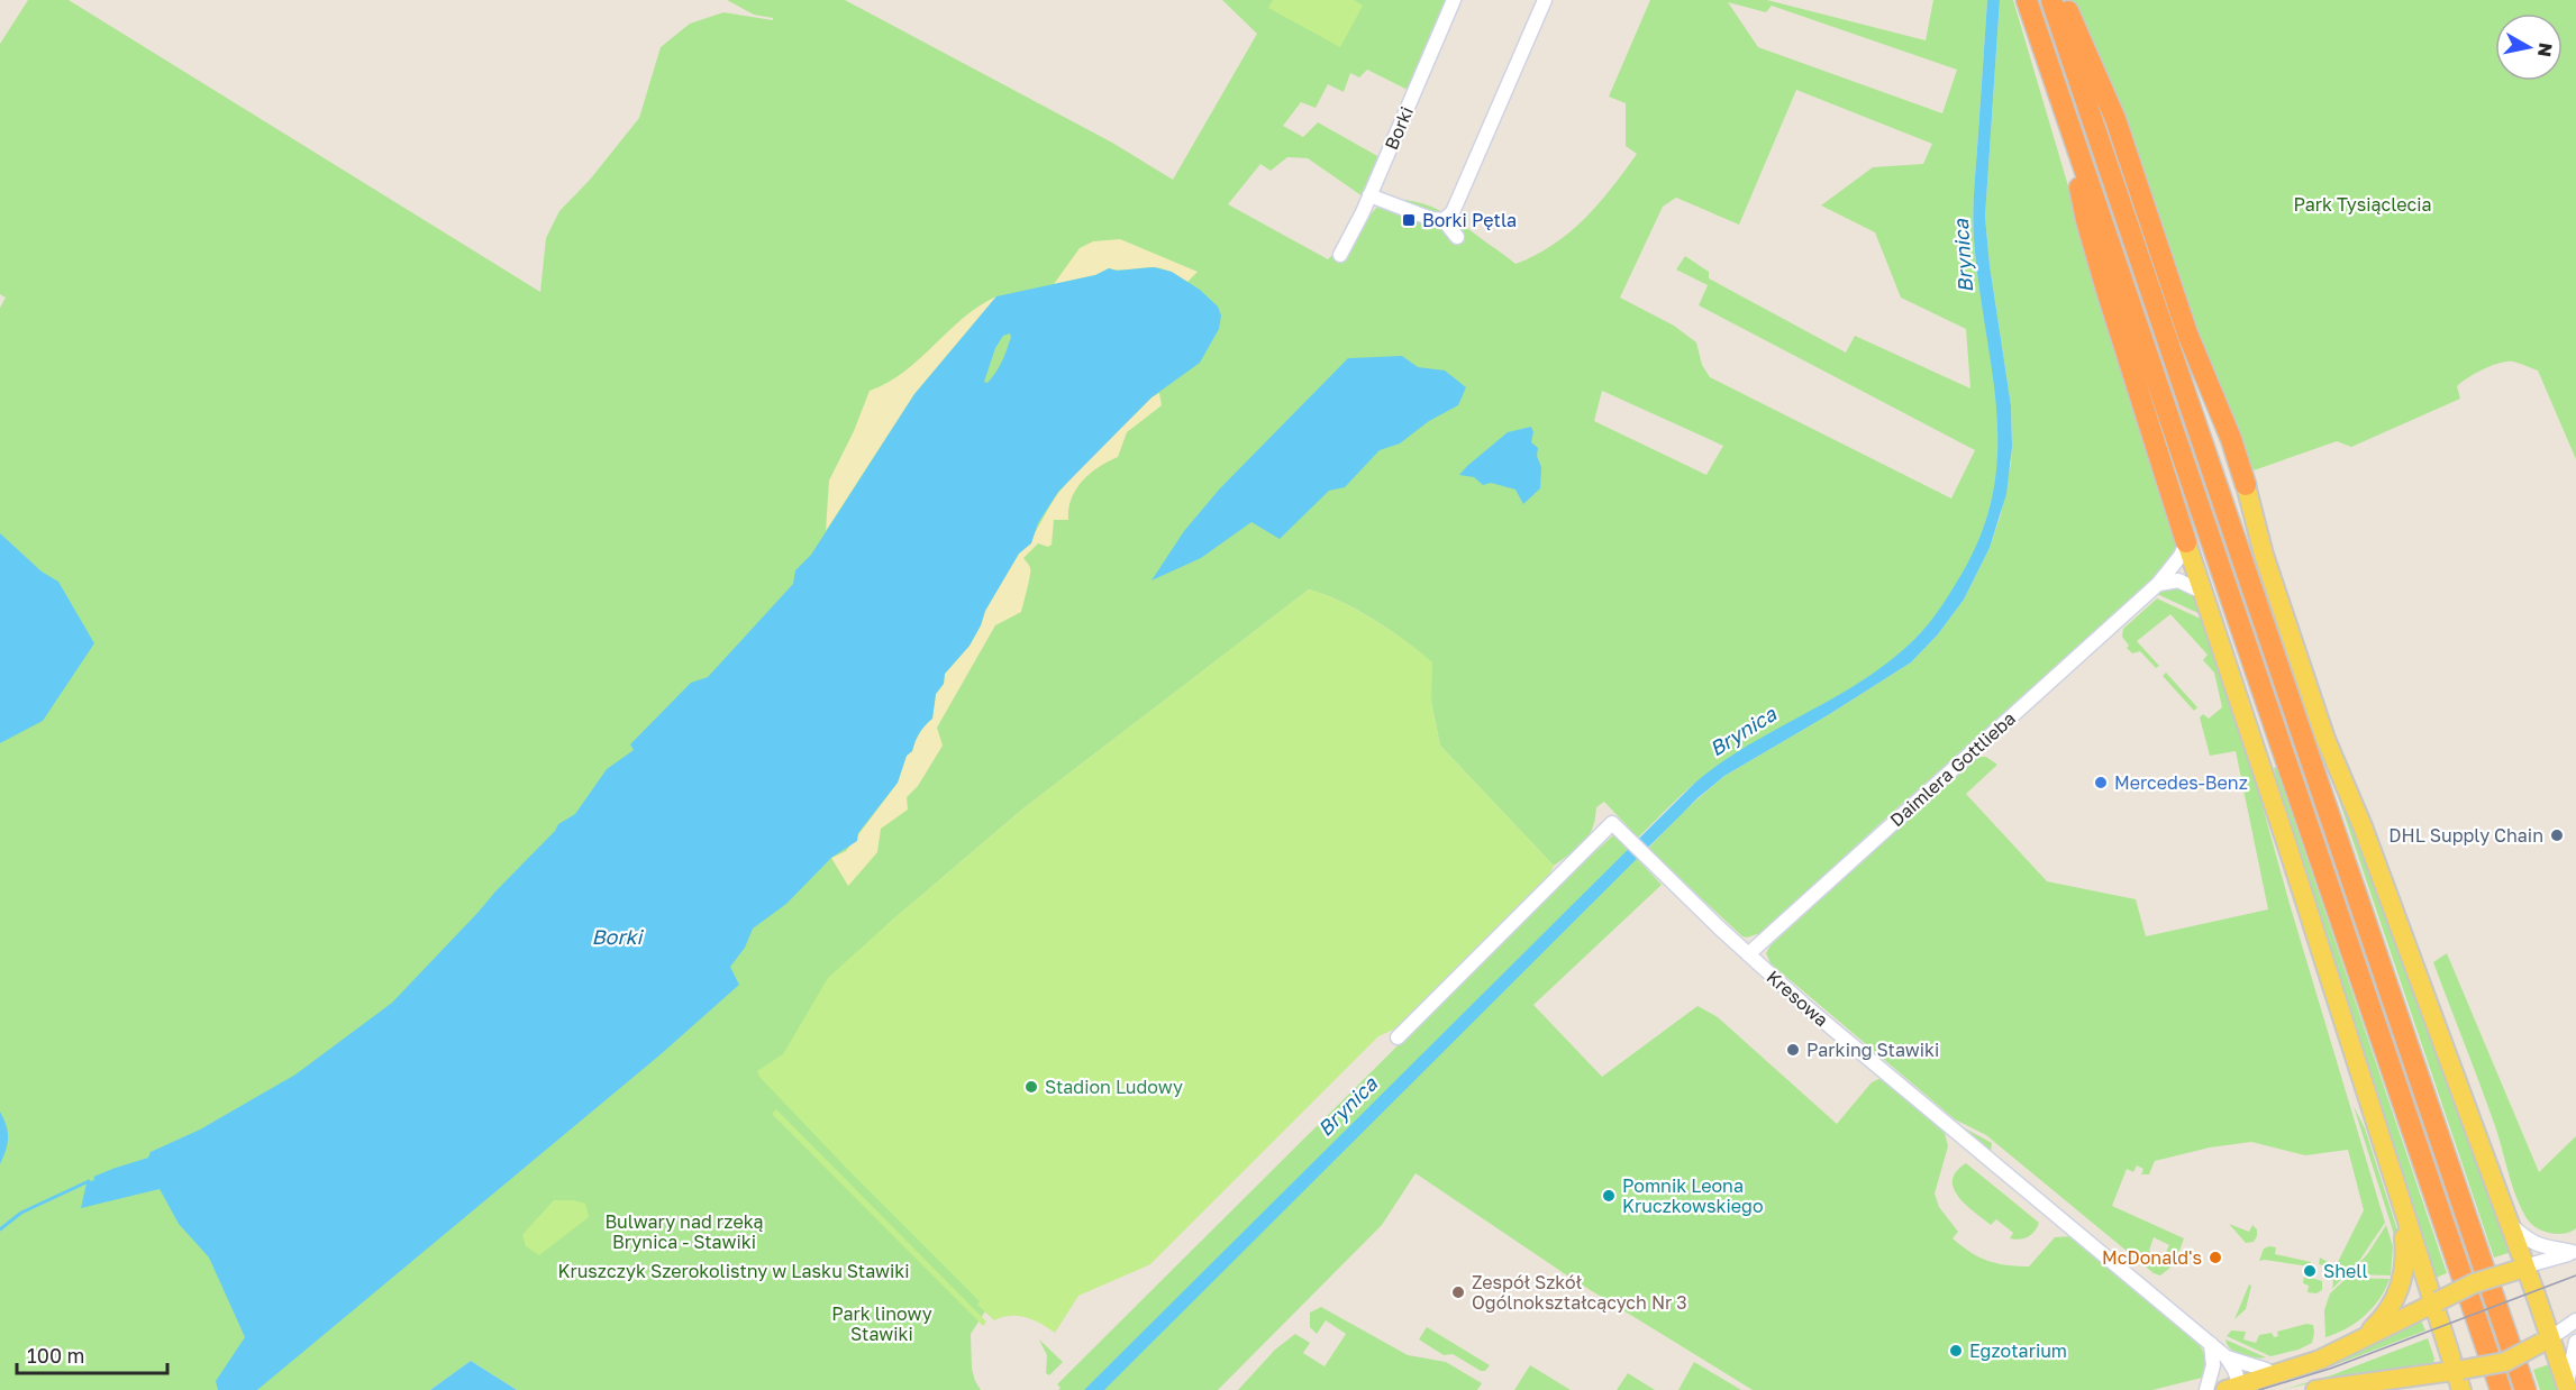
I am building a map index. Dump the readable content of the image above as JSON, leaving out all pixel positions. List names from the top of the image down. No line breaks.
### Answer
{"streets":{"street":["Borki","Daimlera Gottlieba","Kresowa"]},"crossings":[["Daimlera Gottlieba","Kresowa"]],"water":["Brynica","Borki"],"parks":["Park Tysiąclecia","Bulwary nad rzeką Brynica - Stawiki","Kruszczyk Szerokolistny w Lasku Stawiki","Park linowy Stawiki"],"places":{"transit":["Borki Pętla"],"other":["Mercedes-Benz","DHL Supply Chain","Parking Stawiki","Stadion Ludowy","Pomnik Leona Kruczkowskiego","McDonald's","Shell","Zespół Szkół Ogólnokształcących Nr 3","Egzotarium"]},"scale_bar":"100 m","north":"right"}
